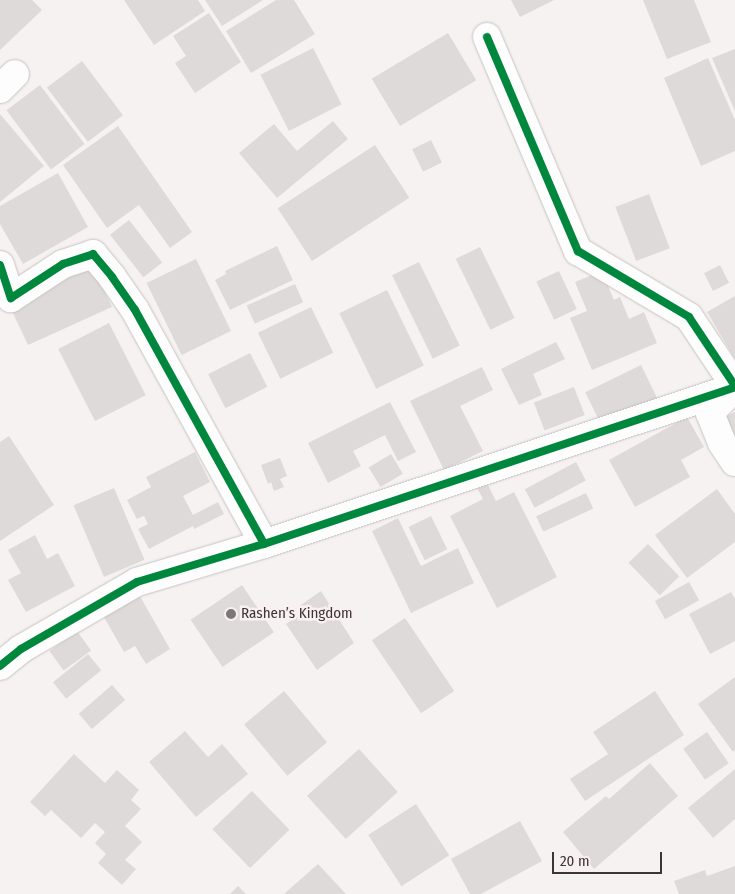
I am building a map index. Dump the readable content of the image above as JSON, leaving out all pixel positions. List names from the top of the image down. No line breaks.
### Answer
{"places":["Rashen’s Kingdom"],"scale_bar":"20 m"}
